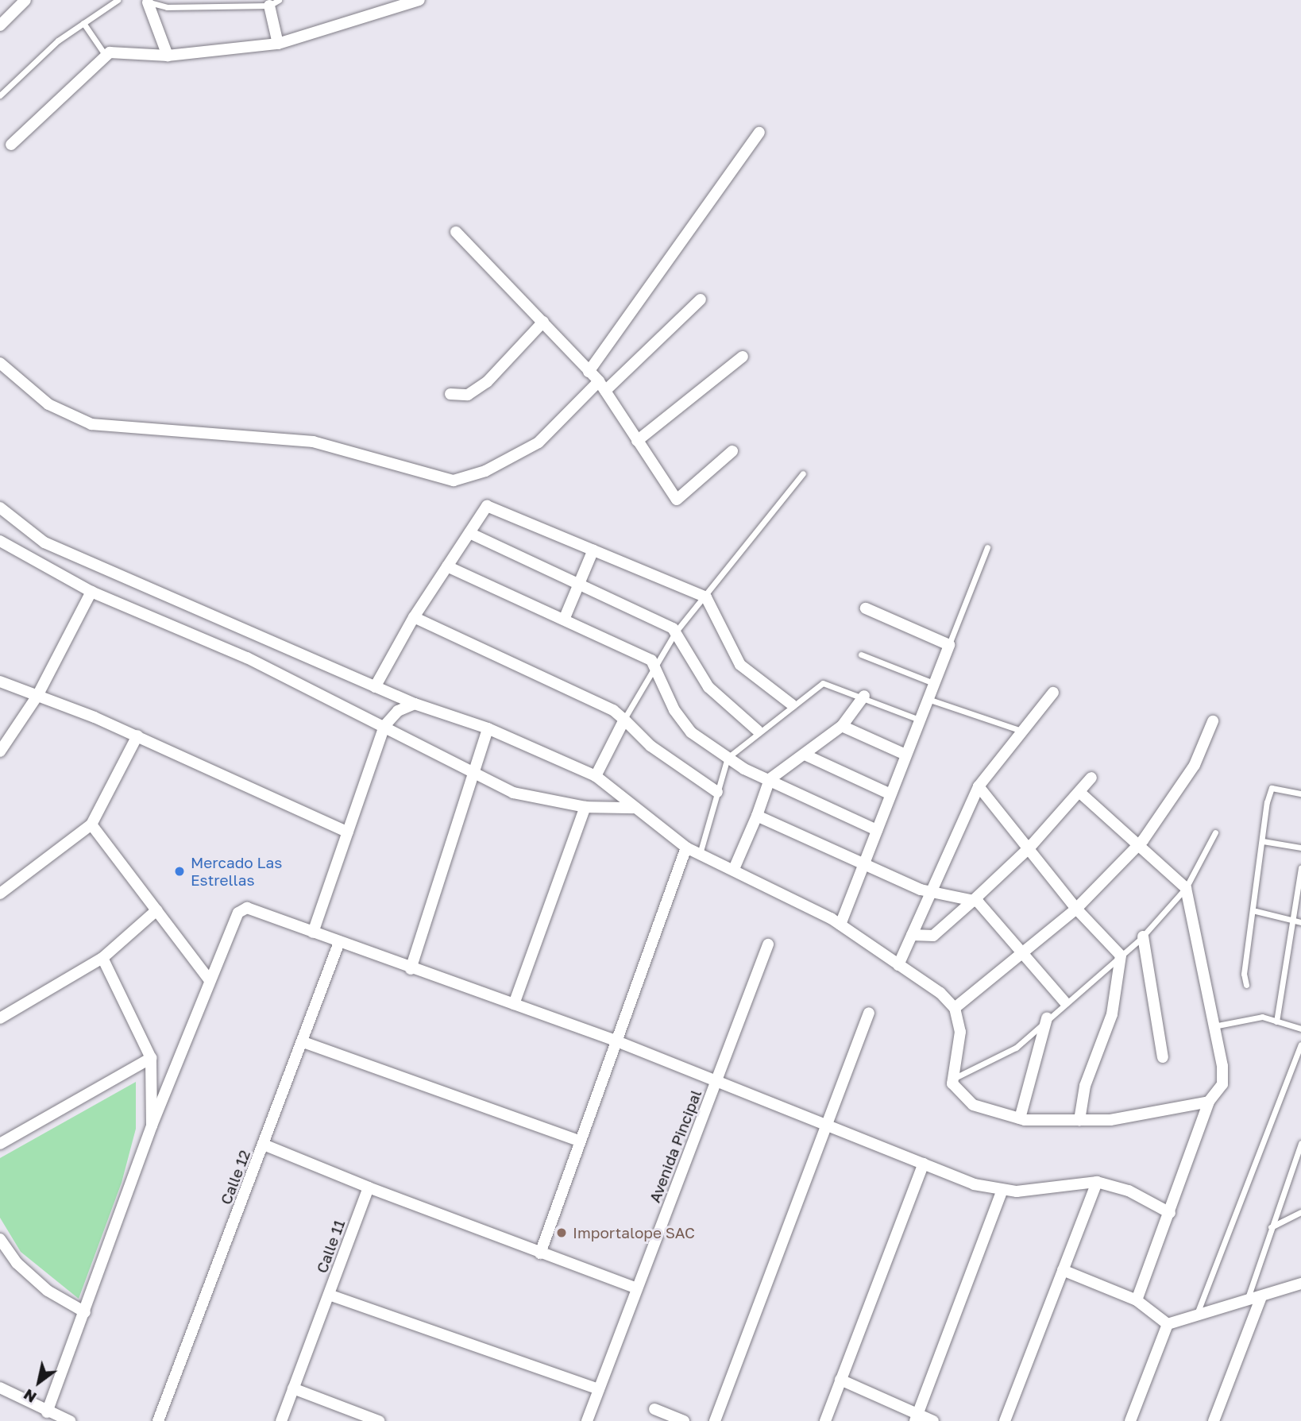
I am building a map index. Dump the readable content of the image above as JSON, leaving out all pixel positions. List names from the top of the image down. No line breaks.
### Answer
{"streets":{"street":["Avenida Pincipal","Calle 12","Calle 11"]},"places":["Mercado Las Estrellas","Importalope SAC"],"north":"bottom left"}
